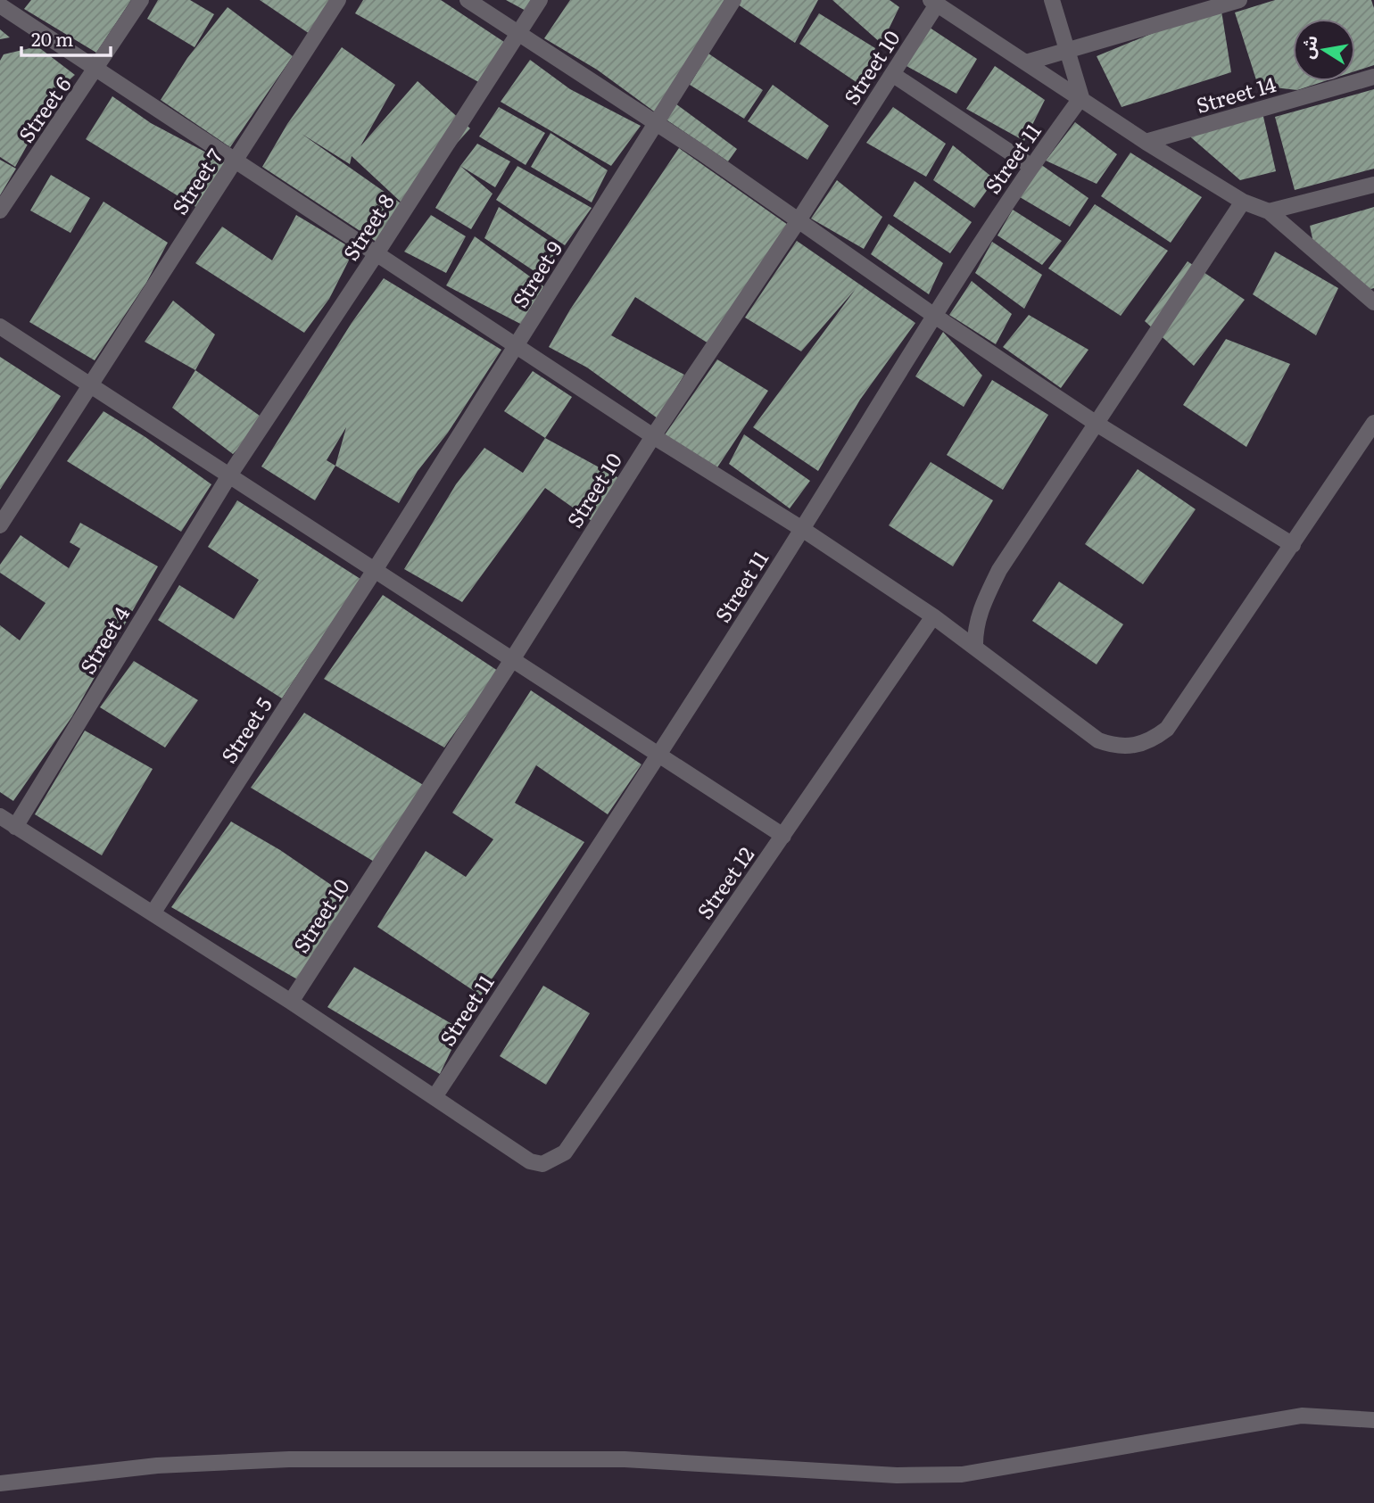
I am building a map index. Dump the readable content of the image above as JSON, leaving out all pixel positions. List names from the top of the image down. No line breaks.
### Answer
{"streets":{"street":["Street 10","Street 14","Street 6","Street 11","Street 7","Street 8","Street 9","Street 4","Street 5","Street 12"]},"crossings":[["Street 11","Street 12"],["Street 8","Street 4"],["Street 9","Street 5"]],"scale_bar":"20 m","north":"left"}
